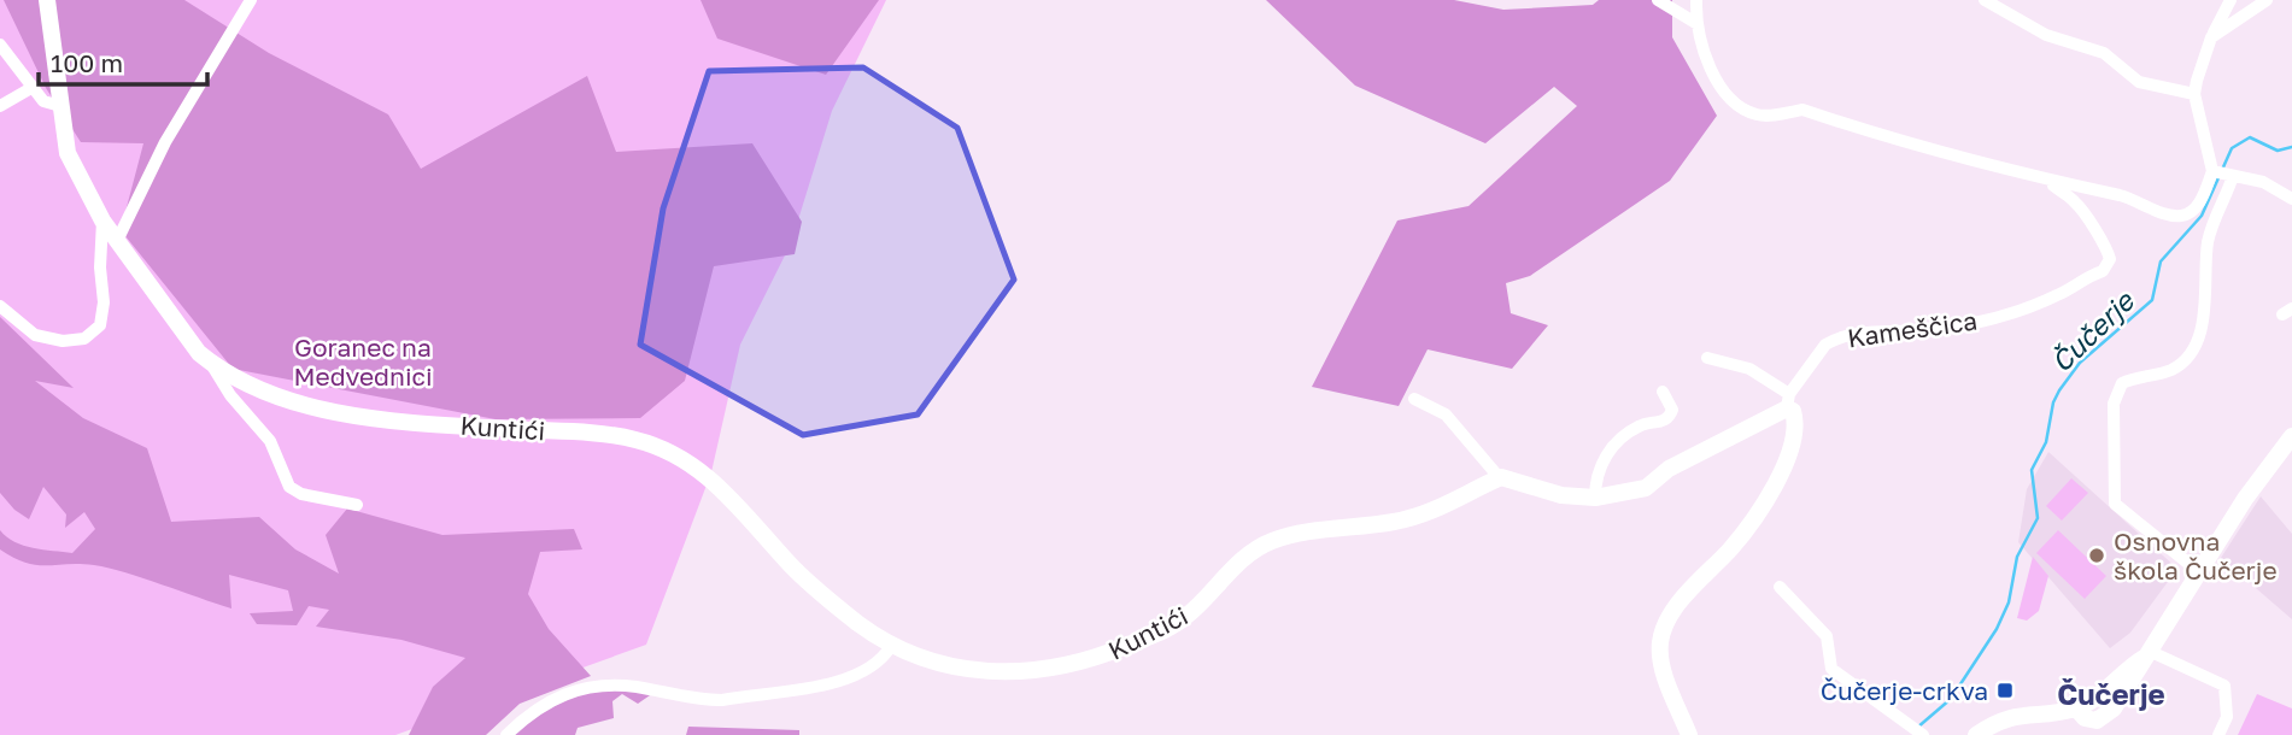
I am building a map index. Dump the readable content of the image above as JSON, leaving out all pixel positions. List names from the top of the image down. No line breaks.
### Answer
{"streets":{"street":["Kameščica","Kuntići"]},"districts":["Čučerje"],"water":["Čučerje"],"parks":["Goranec na Medvednici"],"places":{"other":["Osnovna škola Čučerje"],"transit":["Čučerje-crkva"]},"scale_bar":"100 m"}
